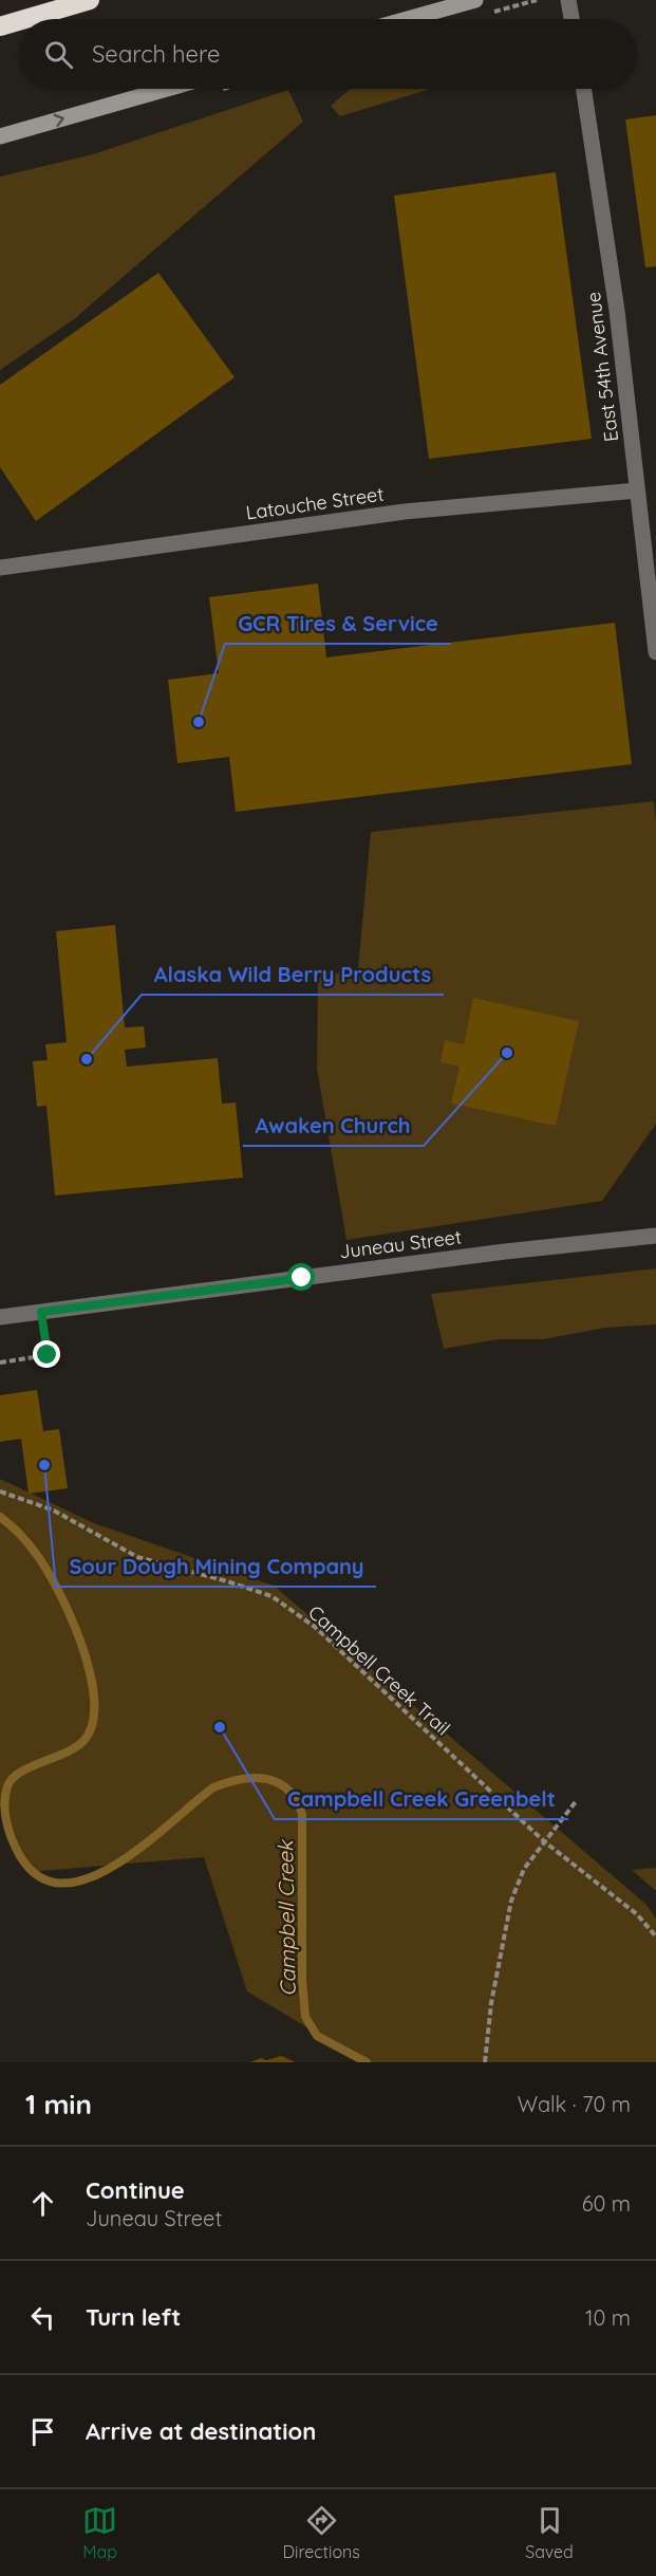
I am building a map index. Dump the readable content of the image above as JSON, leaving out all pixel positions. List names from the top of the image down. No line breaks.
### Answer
{"streets":{"street":["East 54th Avenue","Latouche Street","Juneau Street"],"path":["Campbell Creek Trail"]},"crossings":[["East 54th Avenue","Latouche Street"]],"water":["Campbell Creek"],"places":["GCR Tires & Service","Awaken Church","Alaska Wild Berry Products","Sour Dough Mining Company","Campbell Creek Greenbelt"],"page":{"search":"Search here","heading":["1 min","Walk · 70 m"],"list":[["Continue","Juneau Street","60 m"],["Turn left","10 m"],"Arrive at destination"],"nav":["Map","Directions","Saved"]}}
